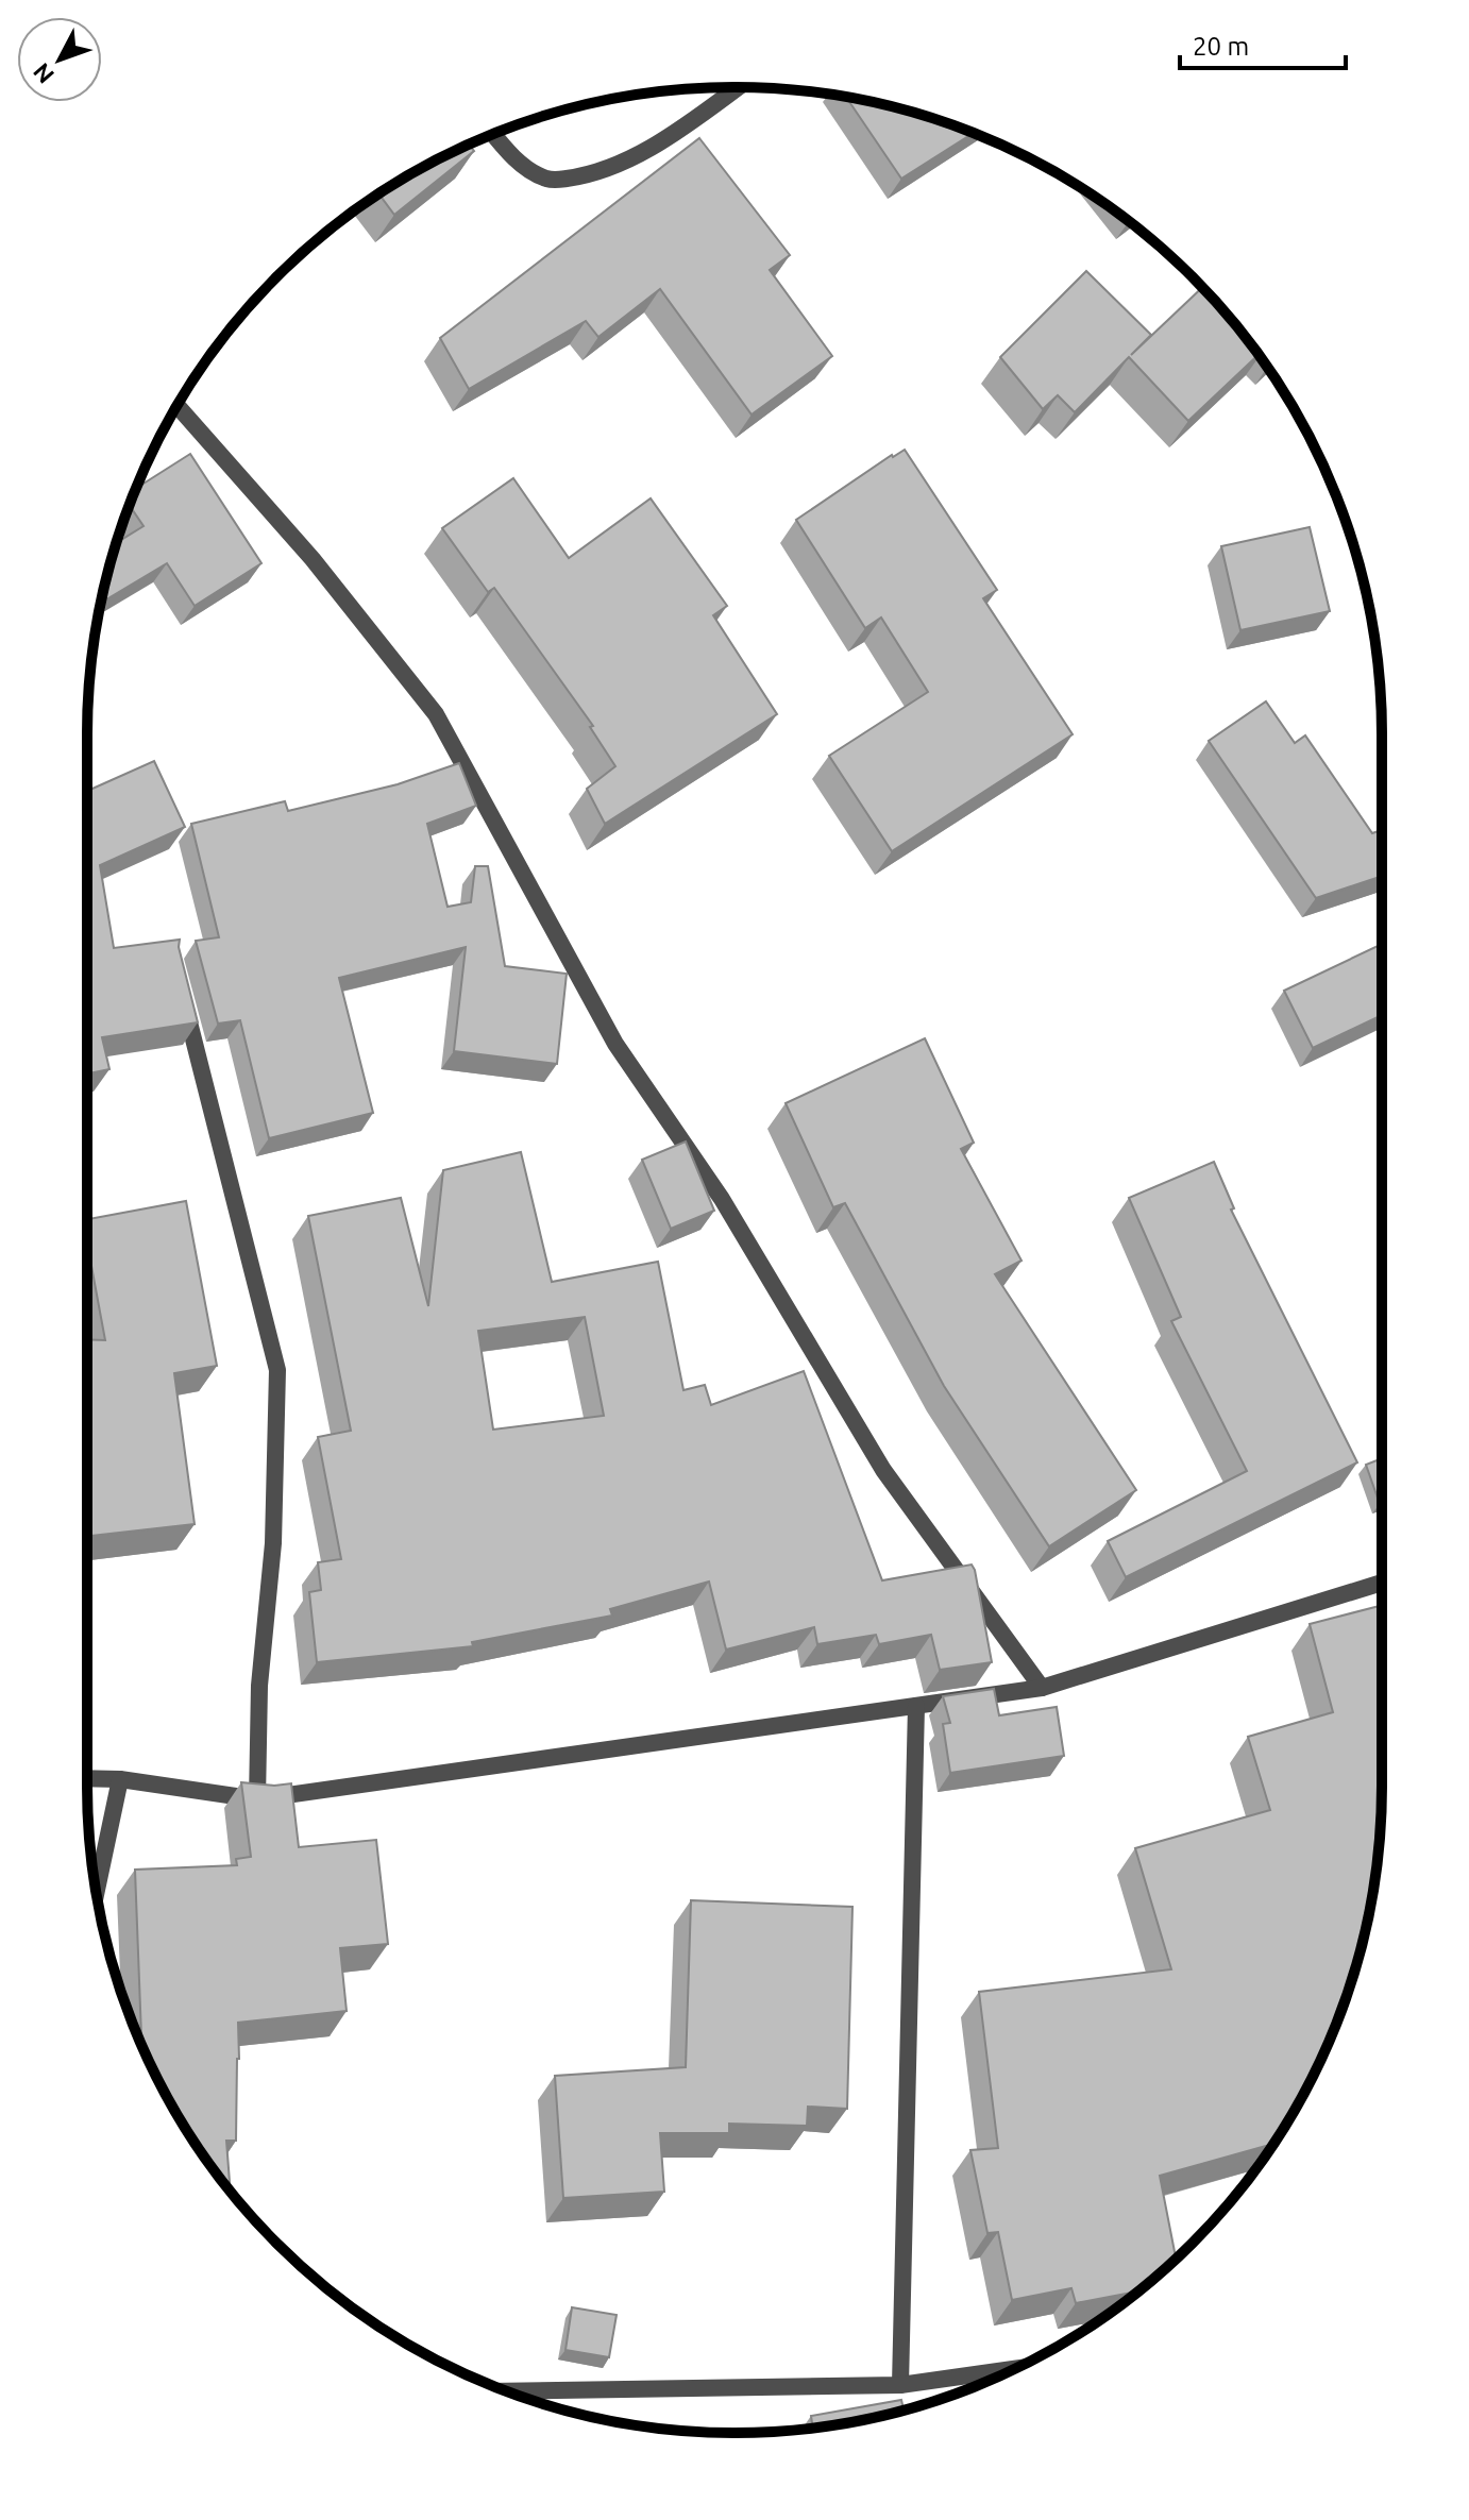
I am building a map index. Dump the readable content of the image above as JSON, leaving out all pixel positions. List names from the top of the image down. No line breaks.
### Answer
{"scale_bar":"20 m","north":"bottom left"}
